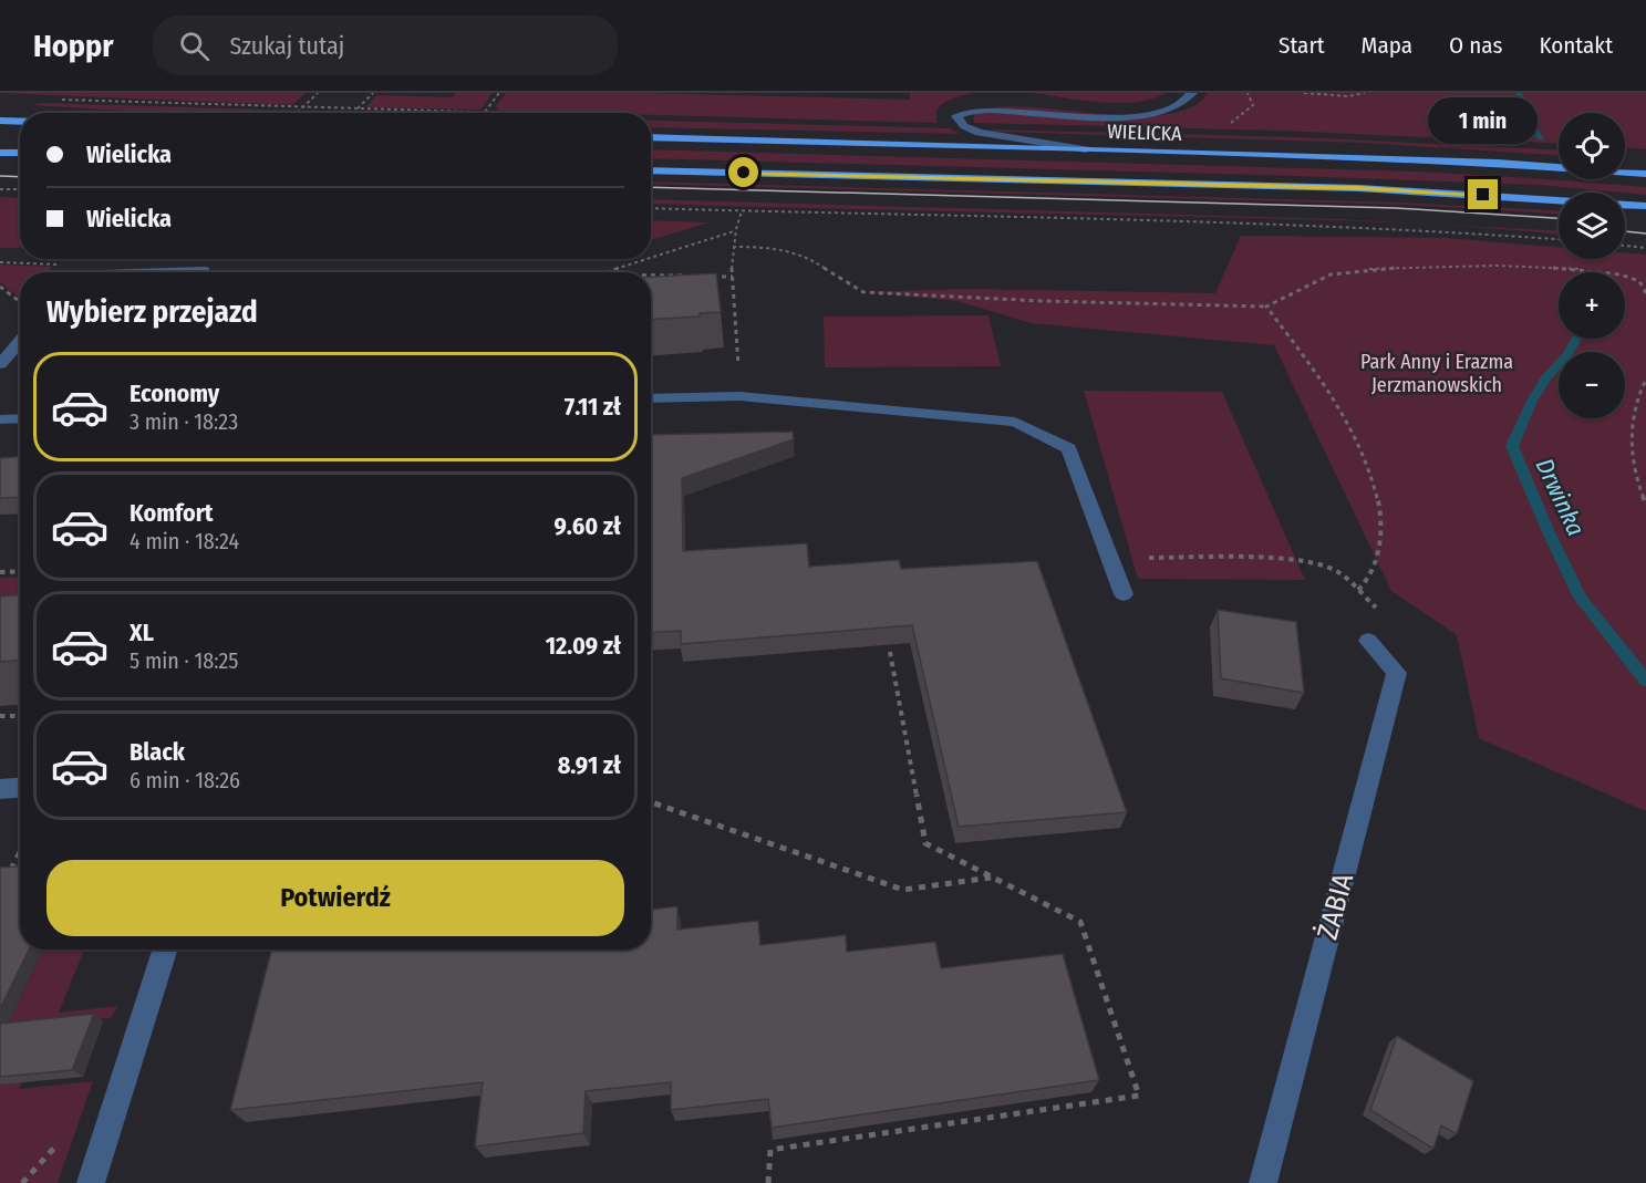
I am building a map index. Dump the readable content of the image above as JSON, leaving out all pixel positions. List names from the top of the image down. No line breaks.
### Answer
{"streets":{"main road":["WIELICKA"],"street":["ŻABIA"]},"water":["Drwinka"],"parks":["Park Anny i Erazma Jerzmanowskich"],"page":{"header":"Hoppr","search":"Szukaj tutaj","nav":["Start","Mapa","O nas","Kontakt"],"bubble":"1 min","map_buttons":["+","−"],"banner":["Wielicka","Wielicka"],"heading":"Wybierz przejazd","list":[{"name":"Economy","note":"3 min · 18:23","value":"7.11 zł"},{"name":"Komfort","note":"4 min · 18:24","value":"9.60 zł"},{"name":"XL","note":"5 min · 18:25","value":"12.09 zł"},{"name":"Black","note":"6 min · 18:26","value":"8.91 zł"}],"buttons":"Potwierdź"}}
